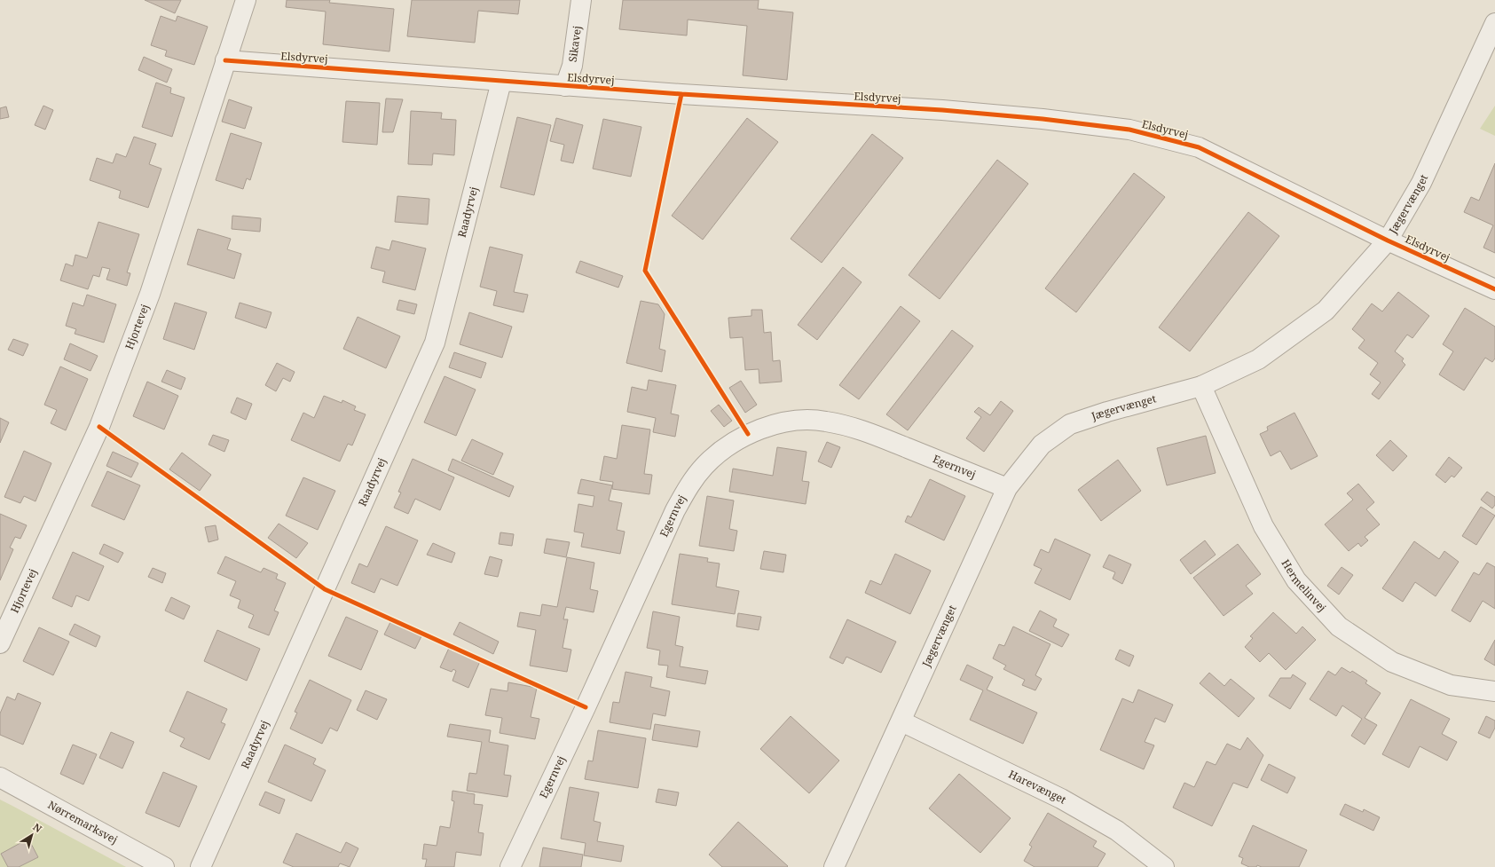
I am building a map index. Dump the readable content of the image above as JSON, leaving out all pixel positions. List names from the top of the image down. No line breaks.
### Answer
{"streets":{"street":["Sikavej","Elsdyrvej","Jægervænget","Raadyrvej","Hjortevej","Egernvej","Hermelinvej","Harevænget","Nørremarksvej"]},"crossings":[["Sikavej","Elsdyrvej"],["Elsdyrvej","Jægervænget"],["Elsdyrvej","Raadyrvej"],["Elsdyrvej","Hjortevej"],["Jægervænget","Egernvej"],["Jægervænget","Hermelinvej"],["Jægervænget","Harevænget"]],"north":"top right"}
